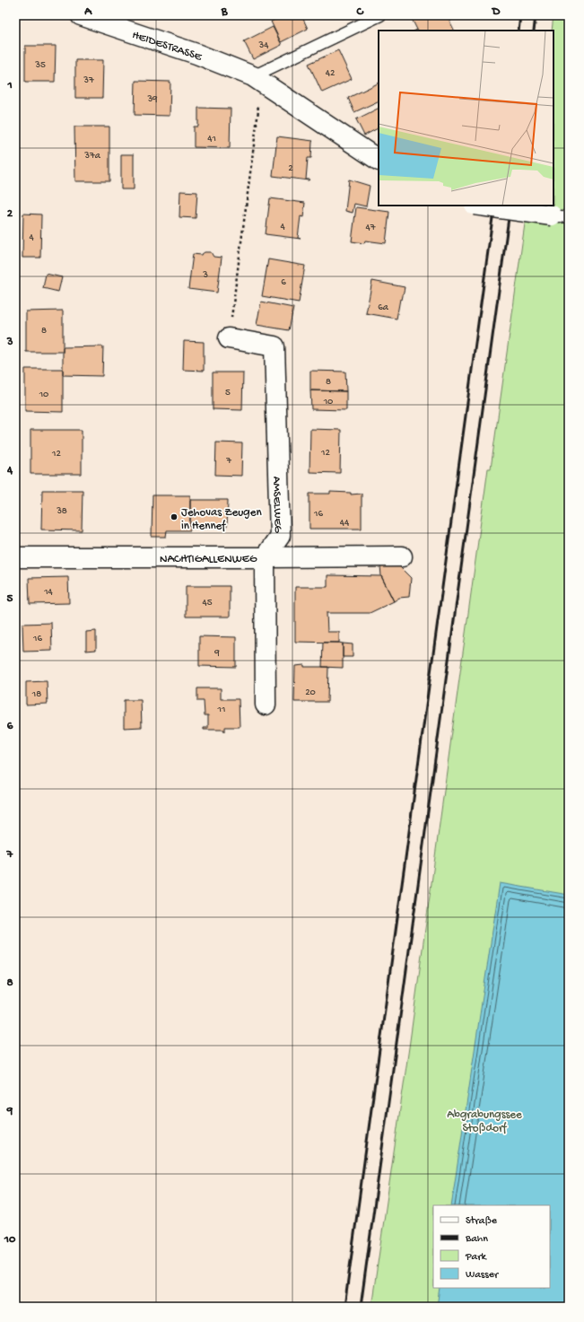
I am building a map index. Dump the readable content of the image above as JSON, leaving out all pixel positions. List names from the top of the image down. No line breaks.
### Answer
{"streets":{"street":["HEIDESTRASSE","AMSELWEG","NACHTIGALLENWEG"]},"crossings":[["AMSELWEG","NACHTIGALLENWEG"]],"parks":["Abgrabungssee Stoßdorf"],"places":["Jehovas Zeugen in Hennef"],"house_numbers":["34","35","42","37","39","41","37a","2","4","47","4","3","6","6a","8","8","5","10","10","12","12","7","38","16","44","14","45","16","9","20","18","11"],"legend":["Straße","Bahn","Park","Wasser"],"grid":{"columns":["A","B","C","D"],"rows":["1","2","3","4","5","6","7","8","9","10"]}}
